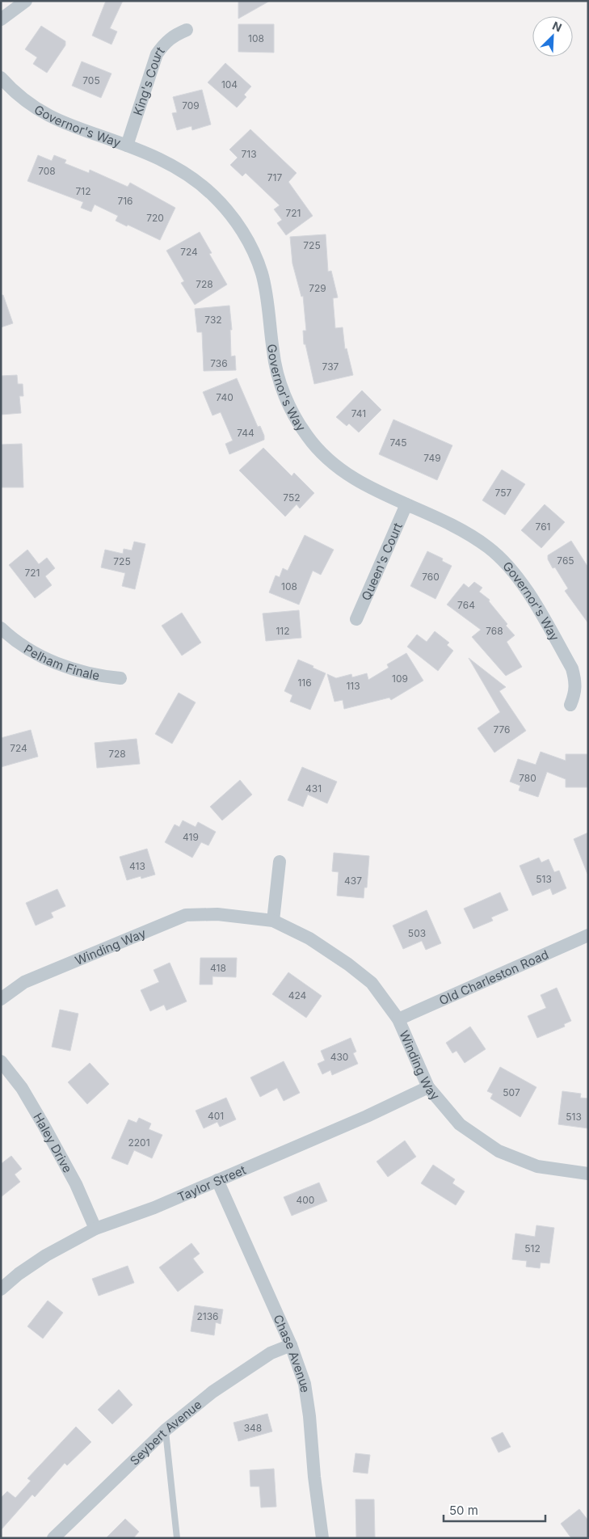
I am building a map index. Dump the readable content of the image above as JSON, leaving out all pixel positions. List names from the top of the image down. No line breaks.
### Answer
{"streets":{"street":["King's Court","Governor's Way","Queen's Court","Pelham Finale","Winding Way","Old Charleston Road","Haley Drive","Taylor Street","Chase Avenue","Seybert Avenue"]},"crossings":[["King's Court","Governor's Way"],["Governor's Way","Queen's Court"],["Winding Way","Old Charleston Road"],["Winding Way","Taylor Street"],["Haley Drive","Taylor Street"],["Taylor Street","Chase Avenue"],["Chase Avenue","Seybert Avenue"]],"house_numbers":["108","705","104","709","713","708","717","712","716","721","720","725","724","728","729","732","736","737","740","741","744","745","749","757","752","761","765","725","721","760","108","764","112","768","109","116","113","776","724","728","780","431","419","413","513","437","503","418","424","430","507","401","513","2201","400","512","2136","348"],"scale_bar":"50 m","north":"top right"}
